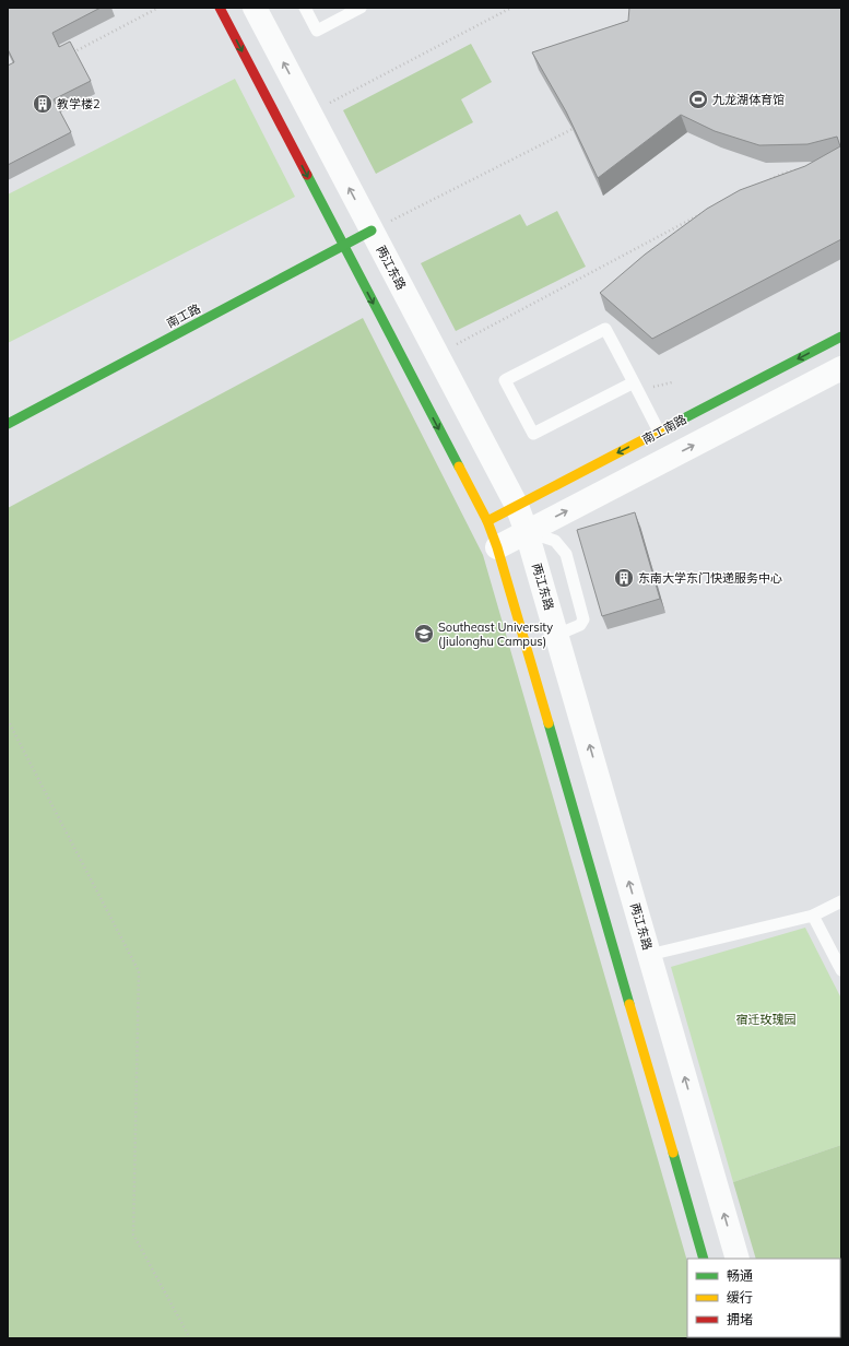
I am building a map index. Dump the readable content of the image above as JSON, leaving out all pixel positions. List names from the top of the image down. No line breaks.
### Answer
{"streets":{"street":["两江东路","南工路","南工南路"]},"crossings":[["两江东路","南工路"],["两江东路","南工南路"]],"parks":["宿迁玫瑰园"],"places":{"sports":["九龙湖体育馆"],"building":["教学楼2","东南大学东门快递服务中心"],"school or university":["Southeast University (Jiulonghu Campus)"]},"legend":["畅通","缓行","拥堵"]}
